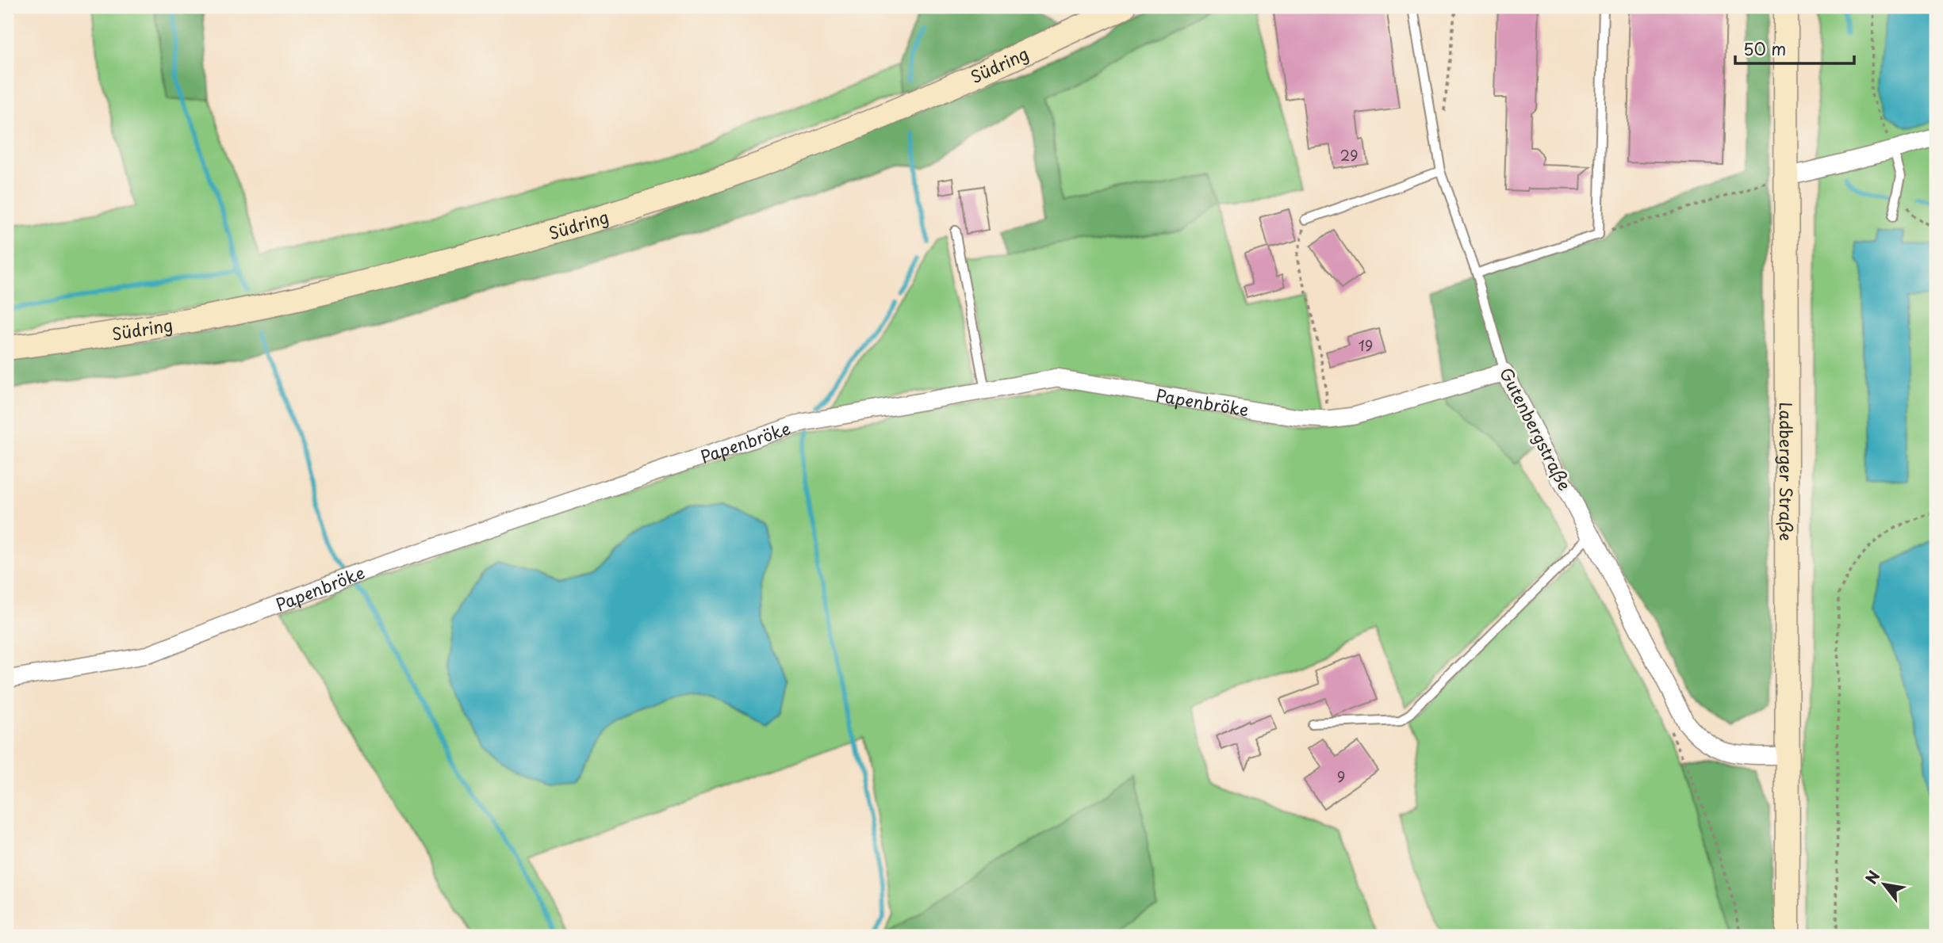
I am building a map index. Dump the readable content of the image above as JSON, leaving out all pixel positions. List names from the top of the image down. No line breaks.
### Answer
{"streets":{"main road":["Südring","Ladberger Straße"],"street":["Papenbröke","Gutenbergstraße"]},"crossings":[["Papenbröke","Gutenbergstraße"],["Gutenbergstraße","Ladberger Straße"]],"house_numbers":["29","19","9"],"scale_bar":"50 m","north":"top left"}
